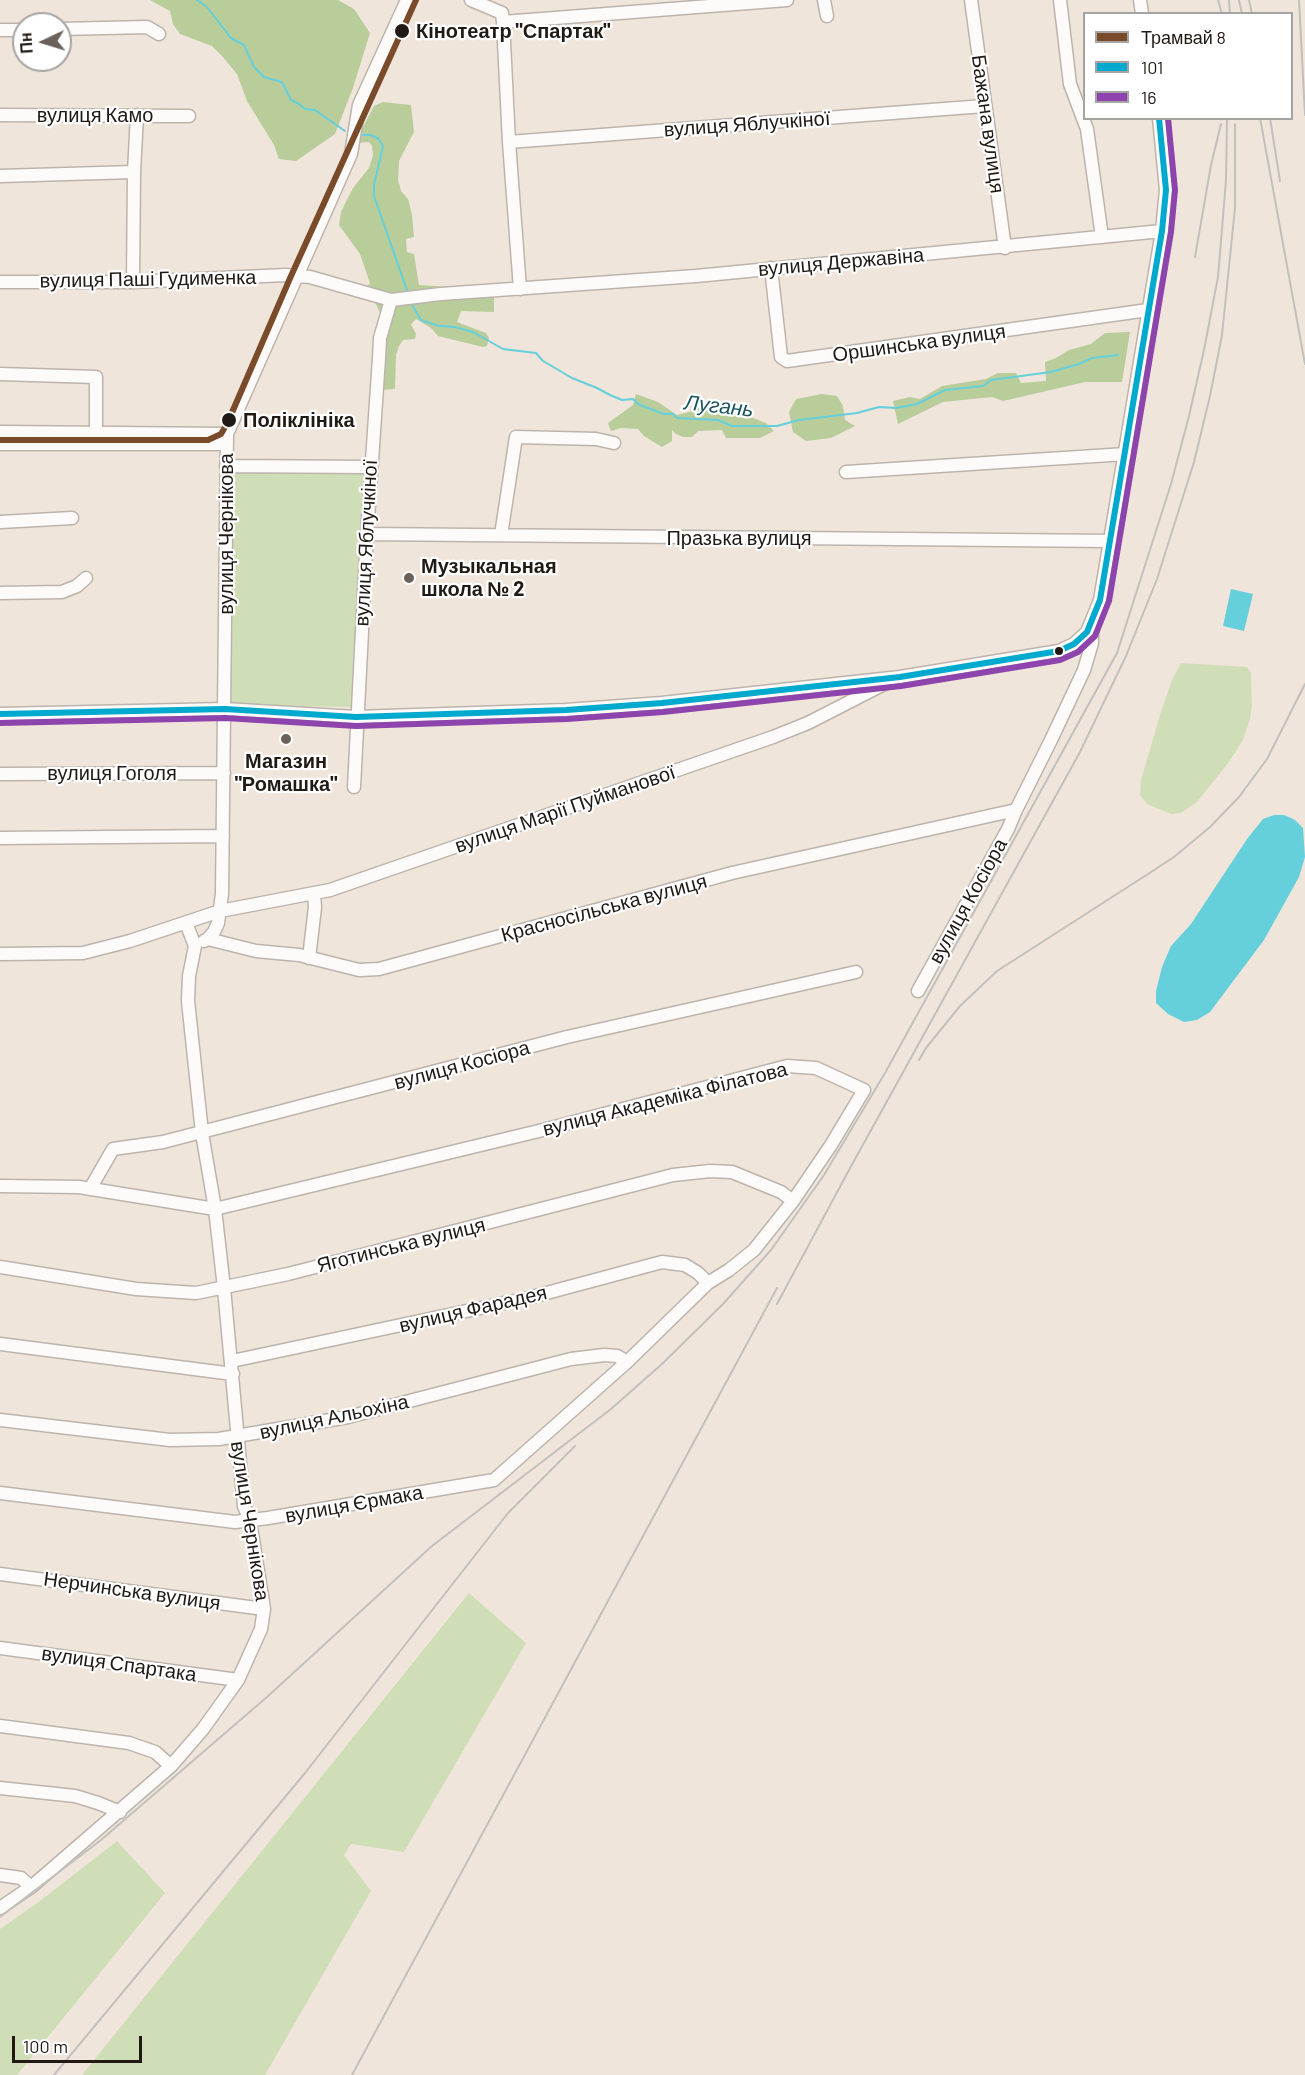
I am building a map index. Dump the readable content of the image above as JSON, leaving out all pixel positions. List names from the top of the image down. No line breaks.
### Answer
{"streets":{"street":["вулиця Камо","вулиця Яблучкіної","Бажана вулиця","вулиця Державіна","вулиця Паші Гудименка","Оршинська вулиця","вулиця Чернікова","Празька вулиця","вулиця Гоголя","вулиця Марії Пуйманової","вулиця Косіора","Красносільська вулиця","вулиця Академіка Філатова","Яготинська вулиця","вулиця Фарадея","вулиця Альохіна","вулиця Єрмака","Нерчинська вулиця","вулиця Спартака"]},"crossings":[["вулиця Яблучкіної","Бажана вулиця"],["вулиця Яблучкіної","вулиця Державіна"],["вулиця Яблучкіної","вулиця Паші Гудименка"],["вулиця Яблучкіної","Празька вулиця"],["Бажана вулиця","вулиця Державіна"],["вулиця Державіна","вулиця Паші Гудименка"],["вулиця Державіна","Оршинська вулиця"],["вулиця Державіна","вулиця Косіора"],["вулиця Паші Гудименка","вулиця Чернікова"],["Оршинська вулиця","вулиця Косіора"],["вулиця Чернікова","вулиця Гоголя"],["вулиця Чернікова","вулиця Марії Пуйманової"],["вулиця Чернікова","вулиця Косіора"],["вулиця Чернікова","вулиця Академіка Філатова"],["вулиця Чернікова","Яготинська вулиця"],["вулиця Чернікова","вулиця Фарадея"],["вулиця Чернікова","вулиця Альохіна"],["вулиця Чернікова","вулиця Єрмака"],["вулиця Чернікова","Нерчинська вулиця"],["вулиця Чернікова","вулиця Спартака"],["Празька вулиця","вулиця Косіора"],["вулиця Косіора","Красносільська вулиця"],["вулиця Академіка Філатова","Яготинська вулиця"],["вулиця Академіка Філатова","вулиця Фарадея"],["вулиця Академіка Філатова","вулиця Альохіна"],["вулиця Академіка Філатова","вулиця Єрмака"],["вулиця Альохіна","вулиця Єрмака"]],"water":["Лугань"],"places":["Кінотеатр \"Спартак\"","Поліклініка","Музыкальная школа № 2","Магазин \"Ромашка\""],"lines":["tram line 8","transit line 101","transit line 16"],"legend":["Трамвай 8","101","16"],"scale_bar":"100 m","north":"left"}
